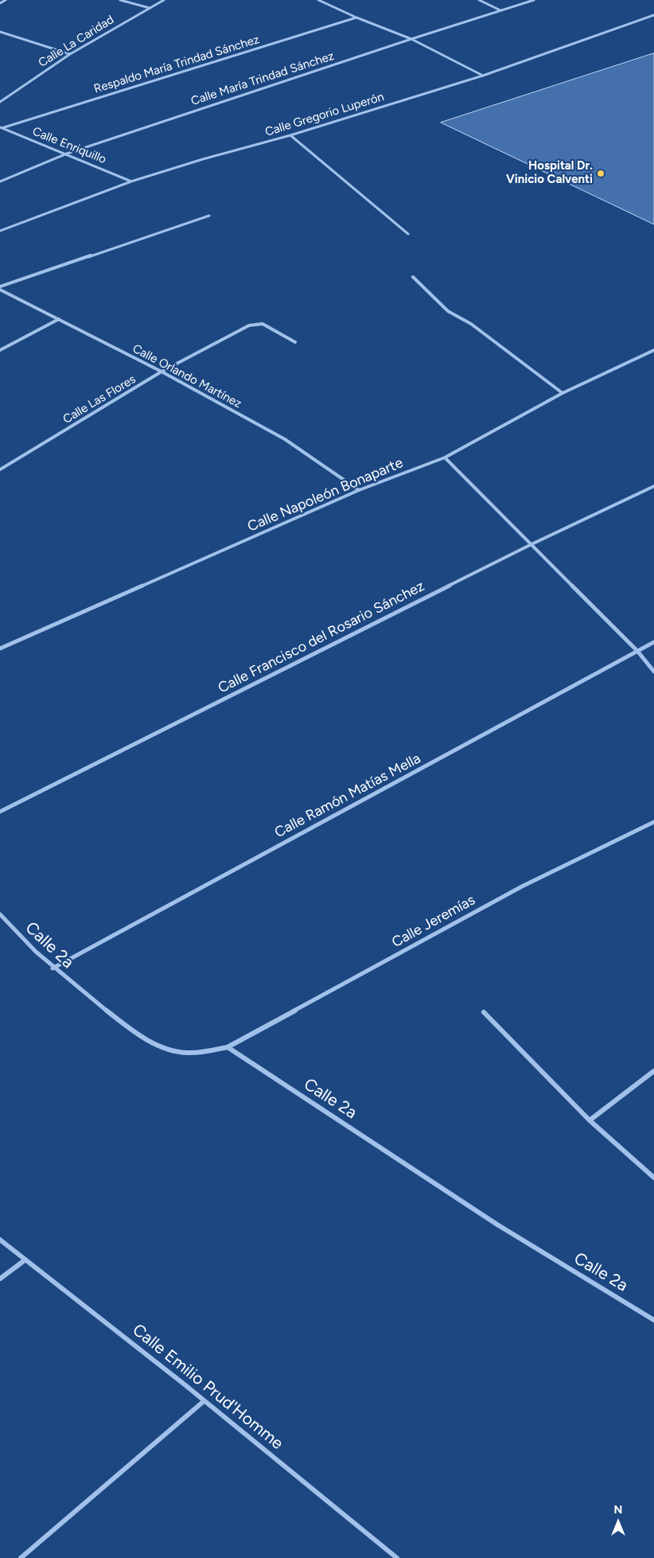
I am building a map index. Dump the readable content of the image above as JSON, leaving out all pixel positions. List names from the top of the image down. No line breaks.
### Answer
{"streets":{"street":["Calle La Caridad","Respaldo María Trindad Sánchez","Calle María Trindad Sánchez","Calle Gregorio Luperón","Calle Enriquillo","Calle Orlando Martínez","Calle Las Flores","Calle Napoleón Bonaparte","Calle Francisco del Rosario Sánchez","Calle Ramón Matías Mella","Calle Jeremías","Calle 2a","Calle Emilio Prud'Homme"]},"crossings":[["Respaldo María Trindad Sánchez","Calle Enriquillo"],["Calle María Trindad Sánchez","Calle Enriquillo"],["Calle Gregorio Luperón","Calle Enriquillo"],["Calle Orlando Martínez","Calle Las Flores"],["Calle Orlando Martínez","Calle Napoleón Bonaparte"],["Calle Ramón Matías Mella","Calle 2a"],["Calle Jeremías","Calle 2a"]],"places":["Hospital Dr. Vinicio Calventi"],"north":"top"}
